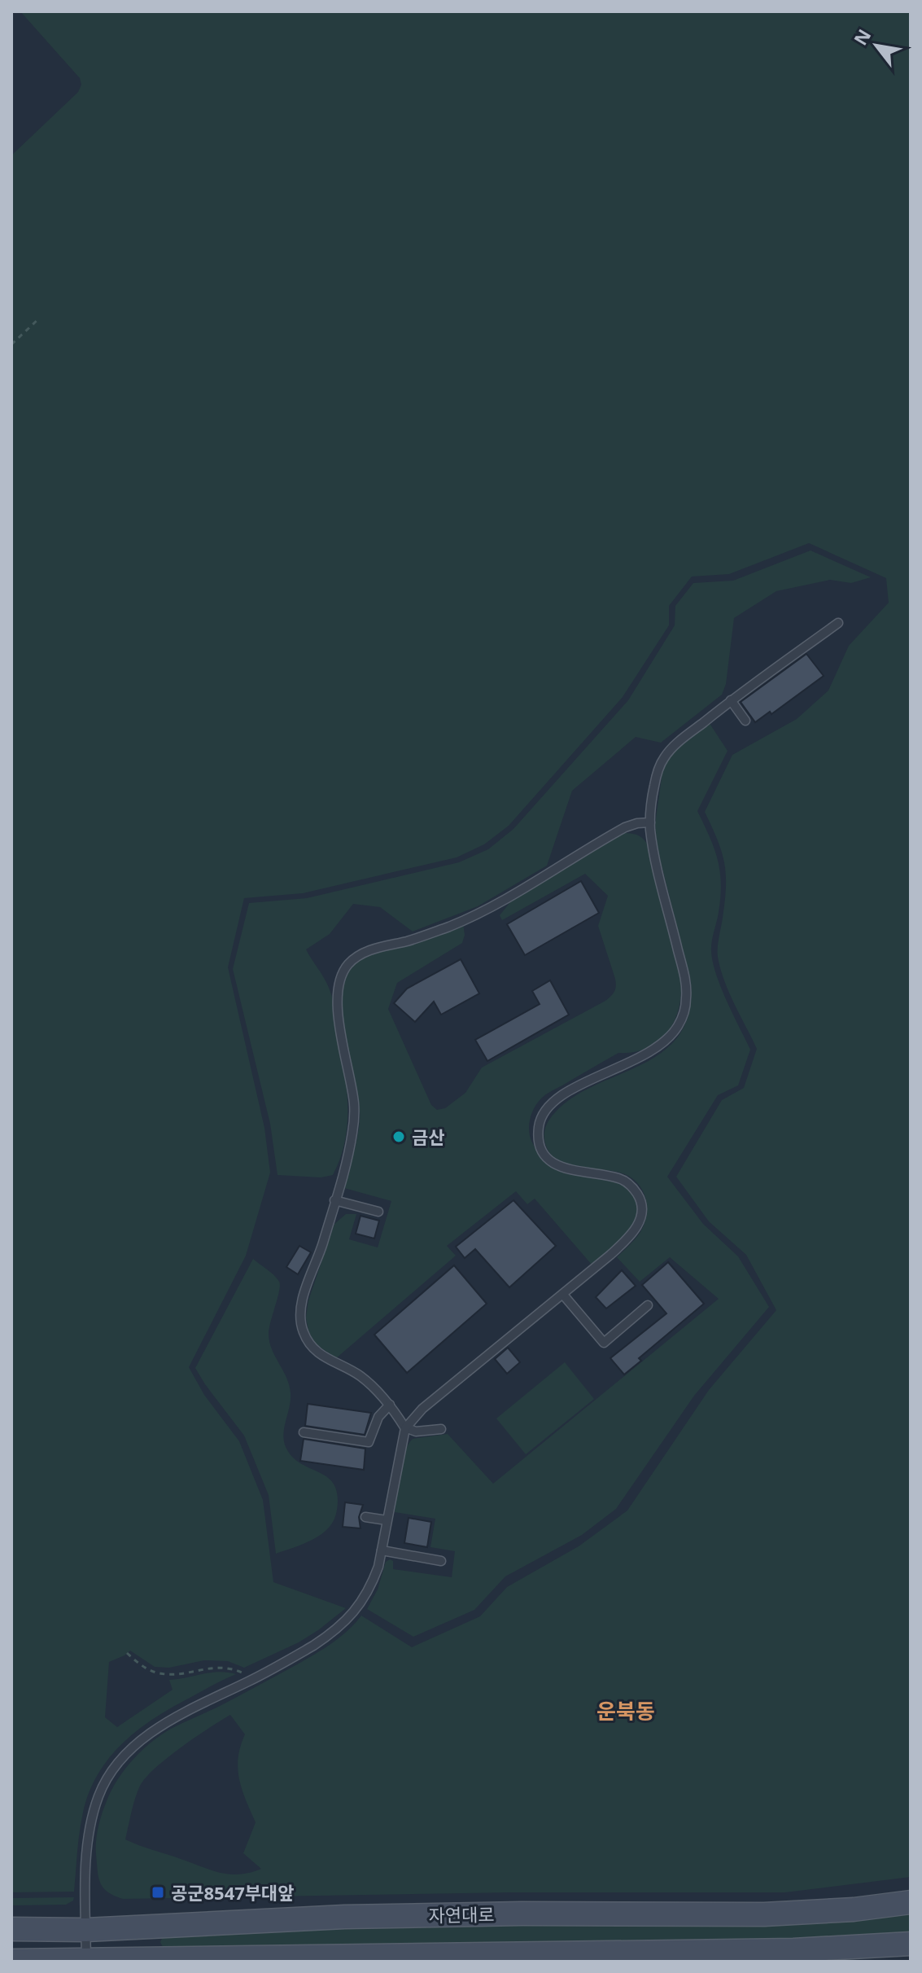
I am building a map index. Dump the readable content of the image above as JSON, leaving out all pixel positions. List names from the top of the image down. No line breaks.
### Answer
{"streets":{"main road":["자연대로"]},"districts":["운북동"],"places":{"other":["금산"],"transit":["공군8547부대앞"]},"north":"top left"}
